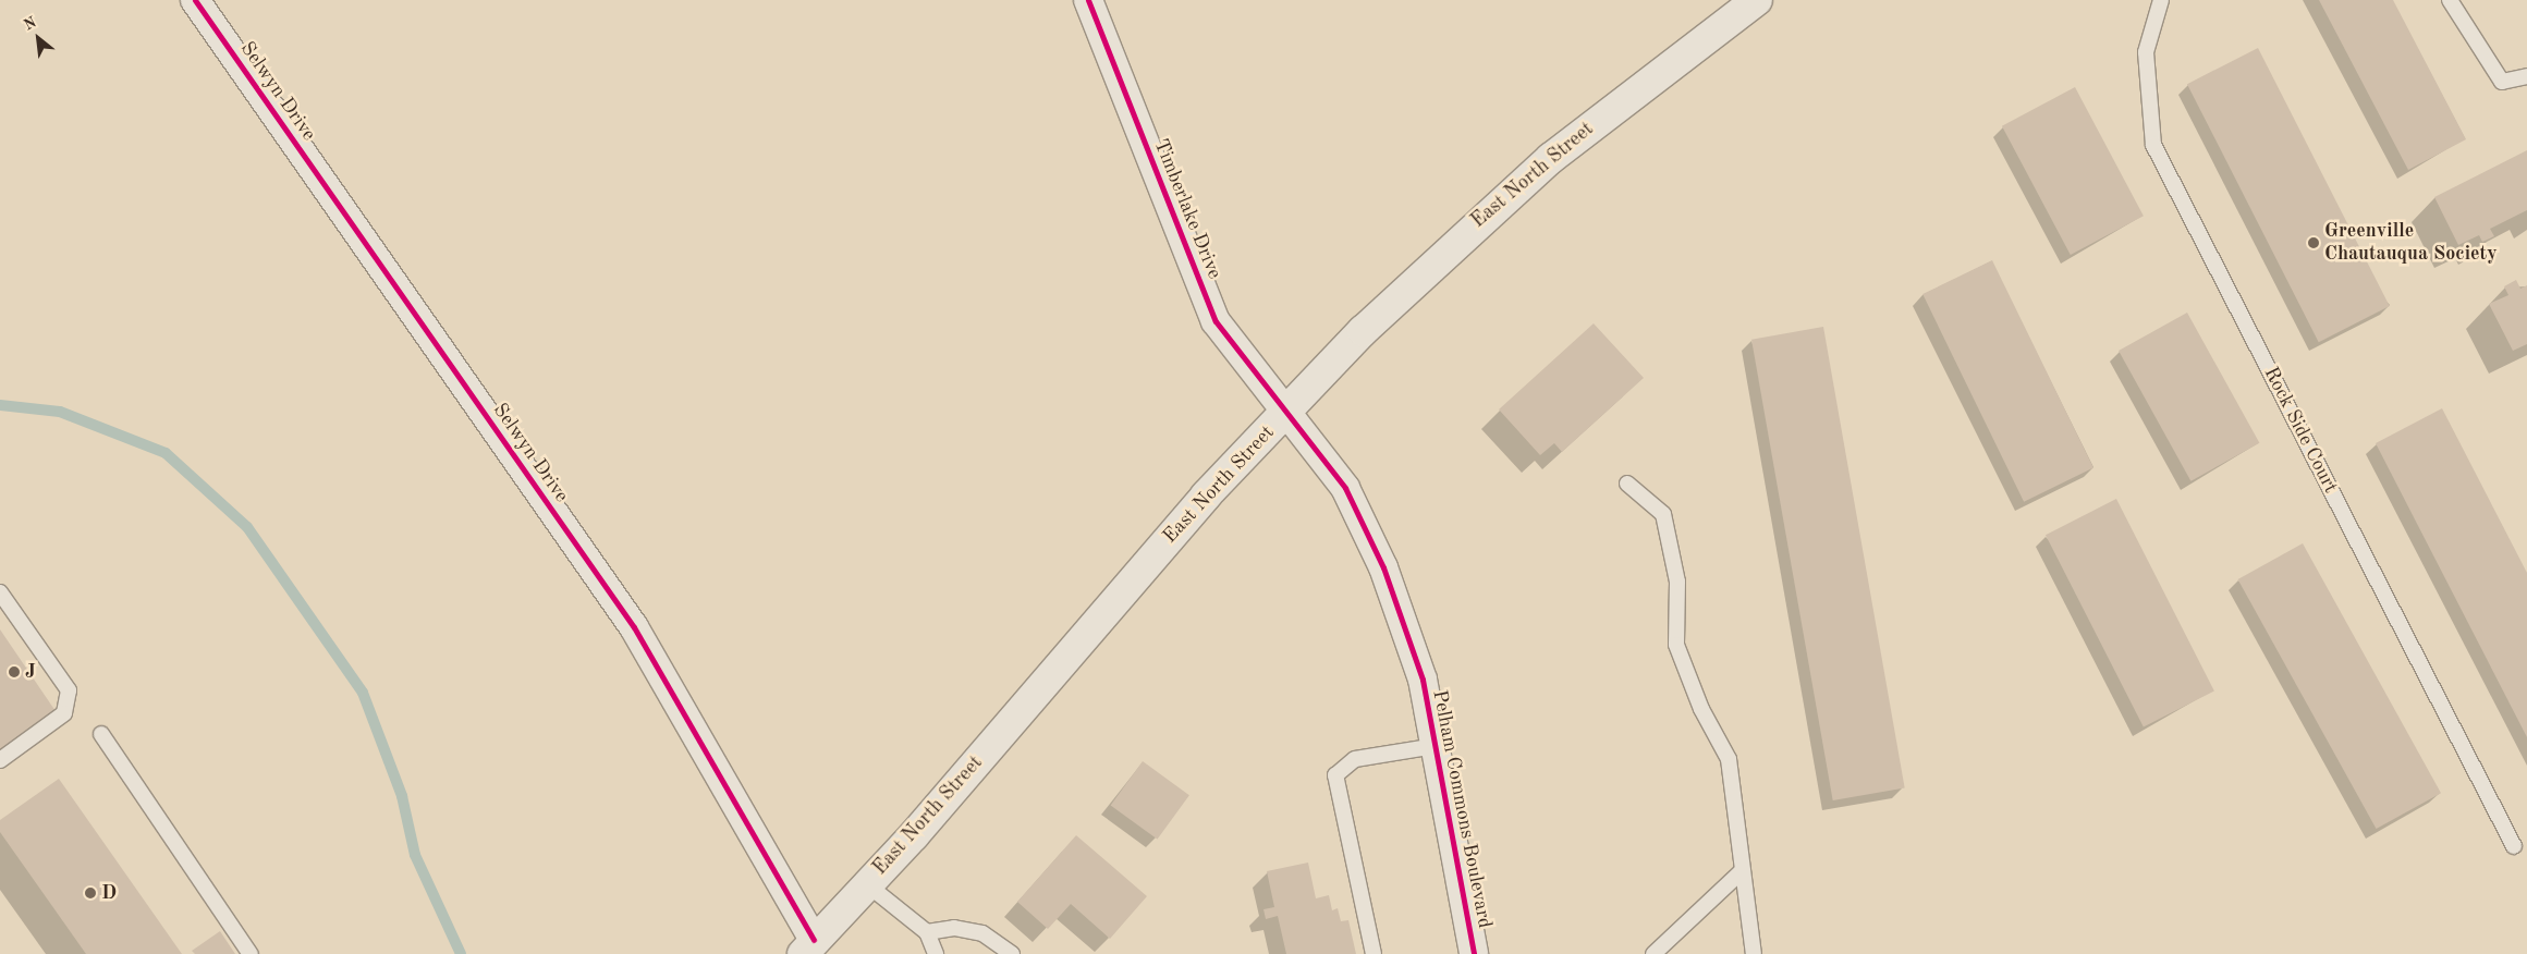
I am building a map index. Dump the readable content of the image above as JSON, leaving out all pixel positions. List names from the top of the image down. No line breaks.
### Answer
{"streets":{"main road":["East North Street"],"street":["Selwyn Drive","Timberlake Drive","Pelham Commons Boulevard"],"lane":["Rock Side Court"]},"crossings":[["Selwyn Drive","East North Street"],["East North Street","Timberlake Drive"],["East North Street","Pelham Commons Boulevard"],["Timberlake Drive","Pelham Commons Boulevard"]],"places":["Greenville Chautauqua Society","J","D"],"north":"top left"}
